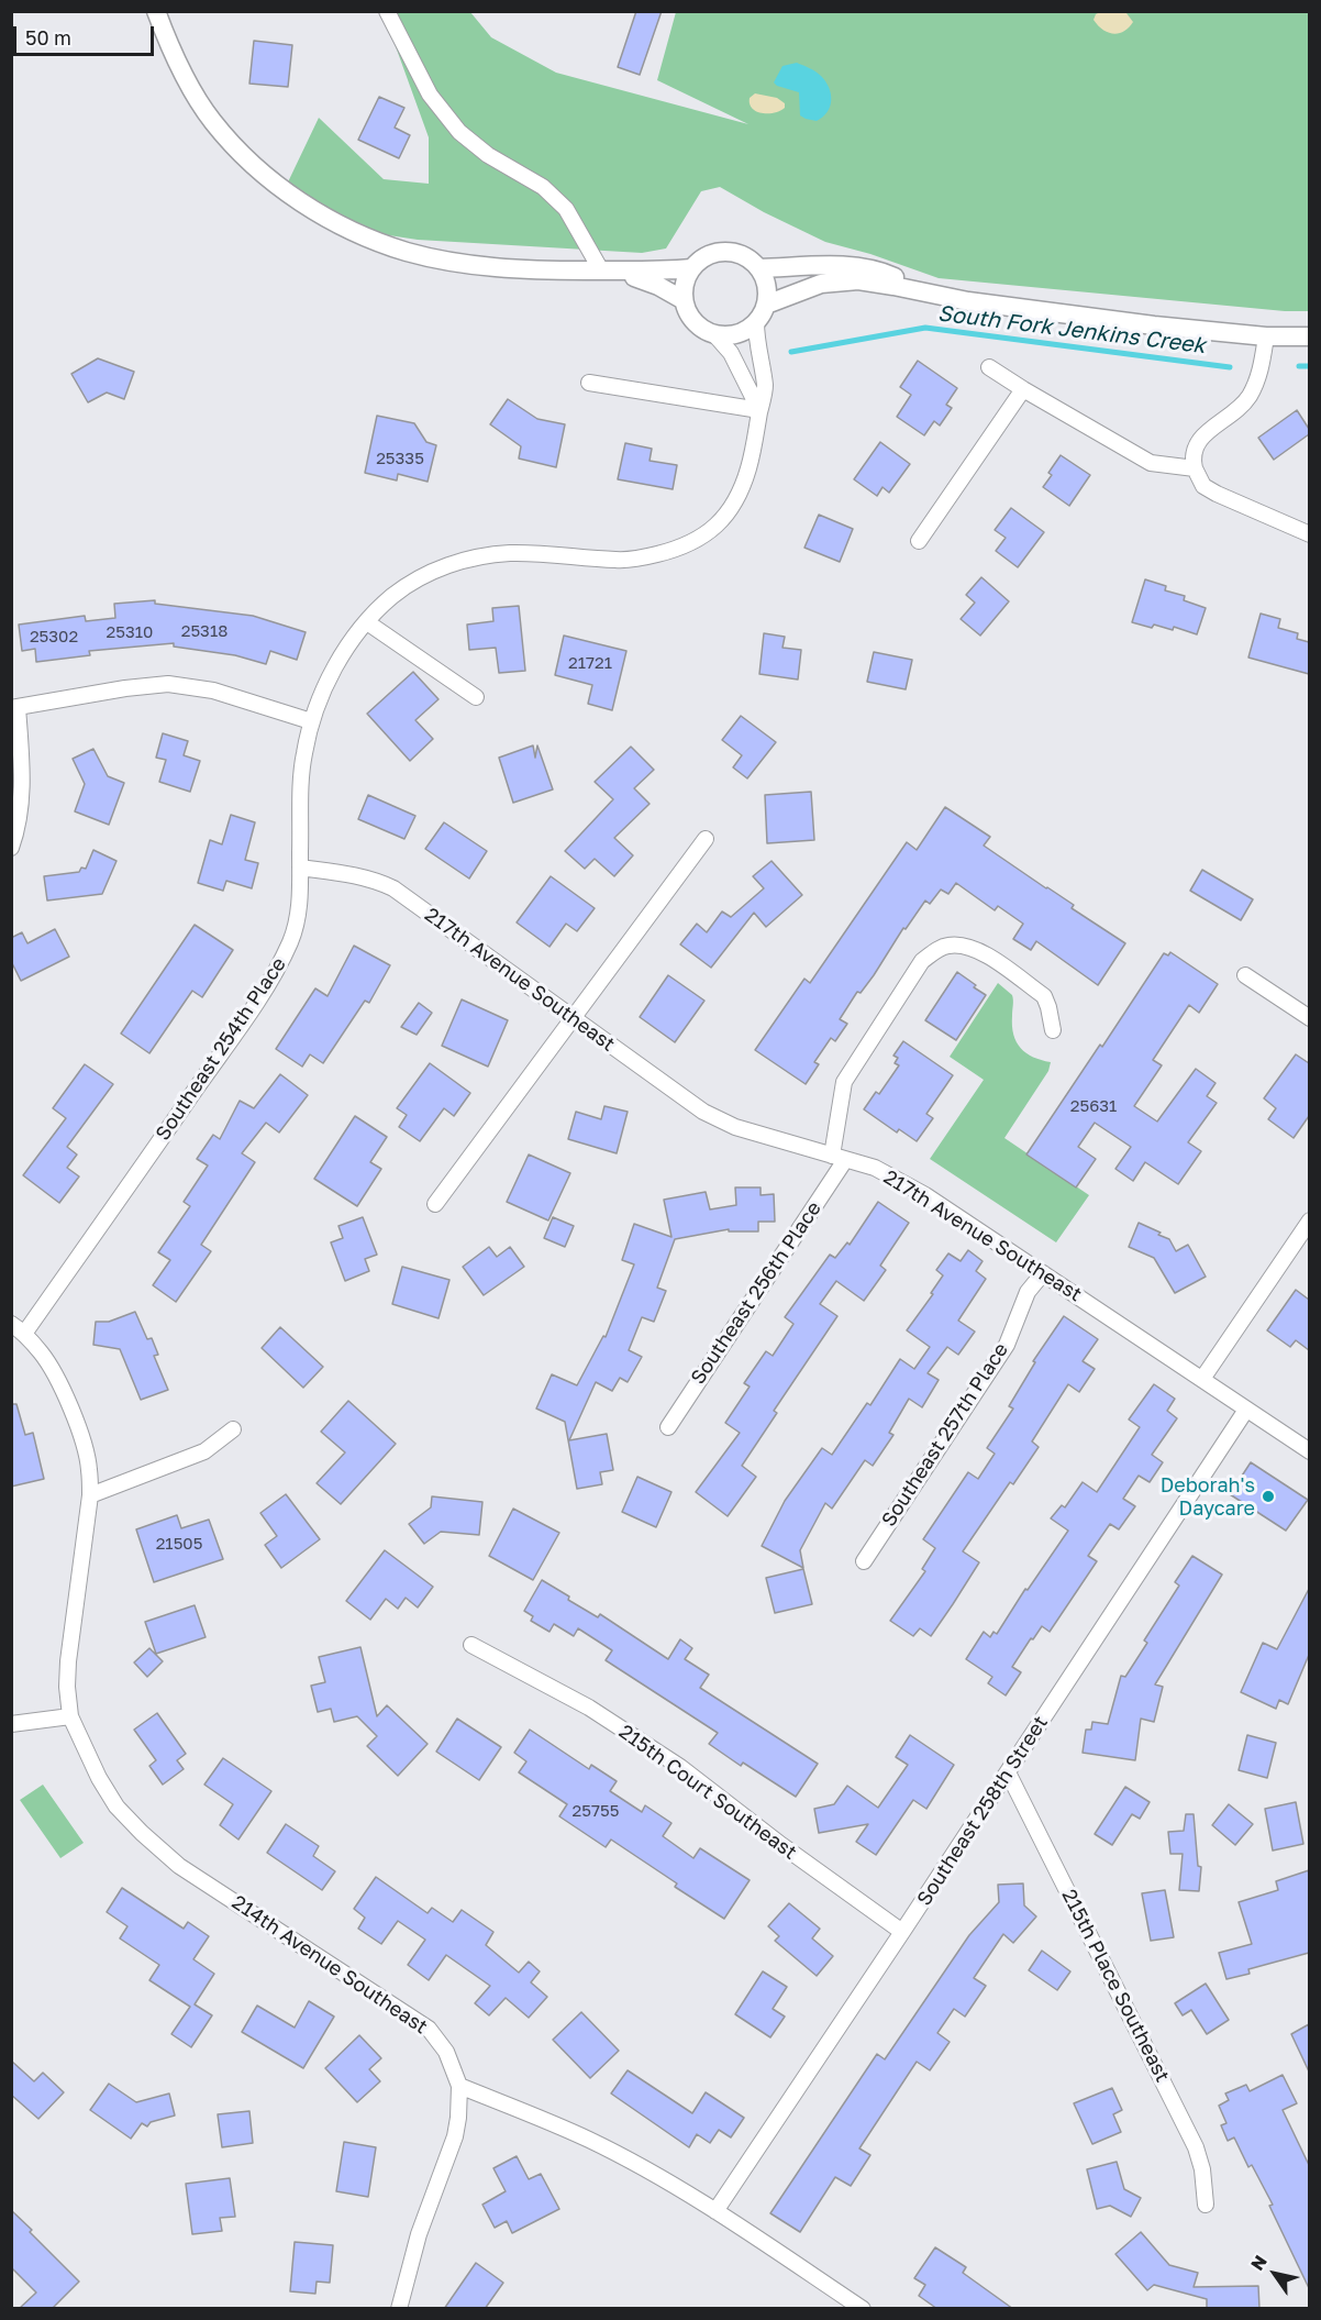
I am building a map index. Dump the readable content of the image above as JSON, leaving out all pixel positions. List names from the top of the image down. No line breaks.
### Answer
{"streets":{"street":["217th Avenue Southeast","Southeast 254th Place","Southeast 256th Place","Southeast 257th Place","215th Court Southeast","Southeast 258th Street","214th Avenue Southeast","215th Place Southeast"]},"crossings":[["217th Avenue Southeast","Southeast 254th Place"],["217th Avenue Southeast","Southeast 256th Place"],["217th Avenue Southeast","Southeast 257th Place"],["217th Avenue Southeast","Southeast 258th Street"],["215th Court Southeast","Southeast 258th Street"],["Southeast 258th Street","215th Place Southeast"]],"water":["South Fork Jenkins Creek"],"places":["Deborah's Daycare"],"house_numbers":["25335","25318","25310","25302","21721","25631","21505","25755"],"scale_bar":"50 m","north":"top left"}
